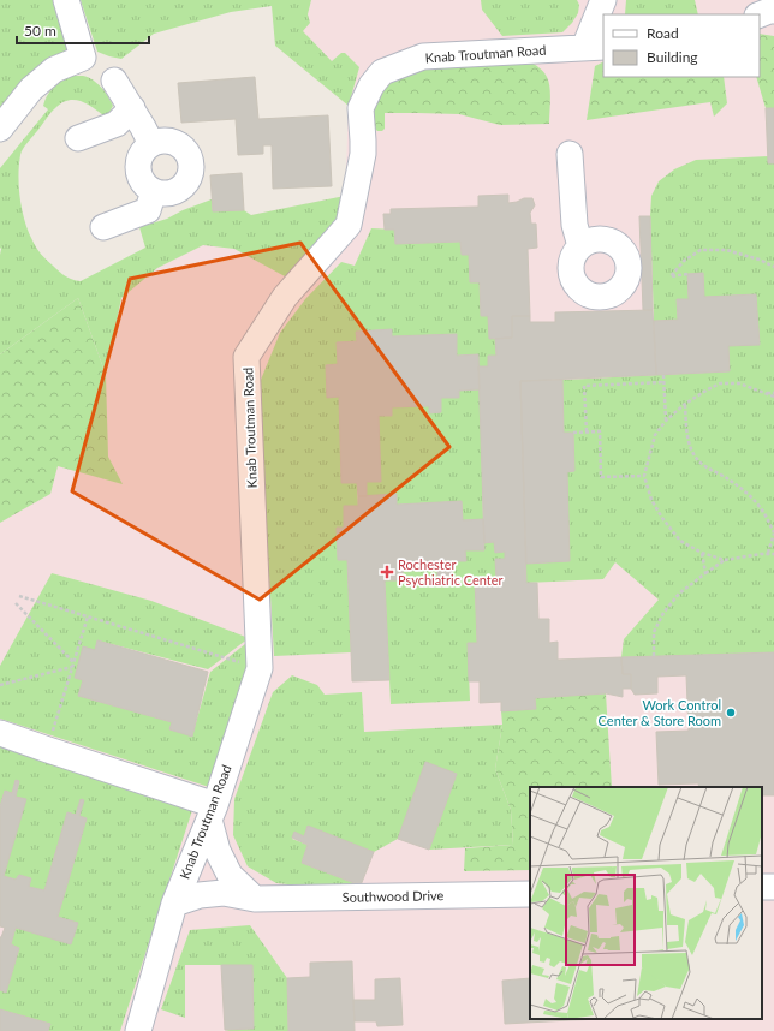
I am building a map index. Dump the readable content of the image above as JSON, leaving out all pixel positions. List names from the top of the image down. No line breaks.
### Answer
{"streets":{"street":["Knab Troutman Road","Southwood Drive"]},"crossings":[["Knab Troutman Road","Southwood Drive"]],"places":{"health":["Rochester Psychiatric Center"],"other":["Work Control Center & Store Room"]},"legend":["Road","Building"],"scale_bar":"50 m"}
